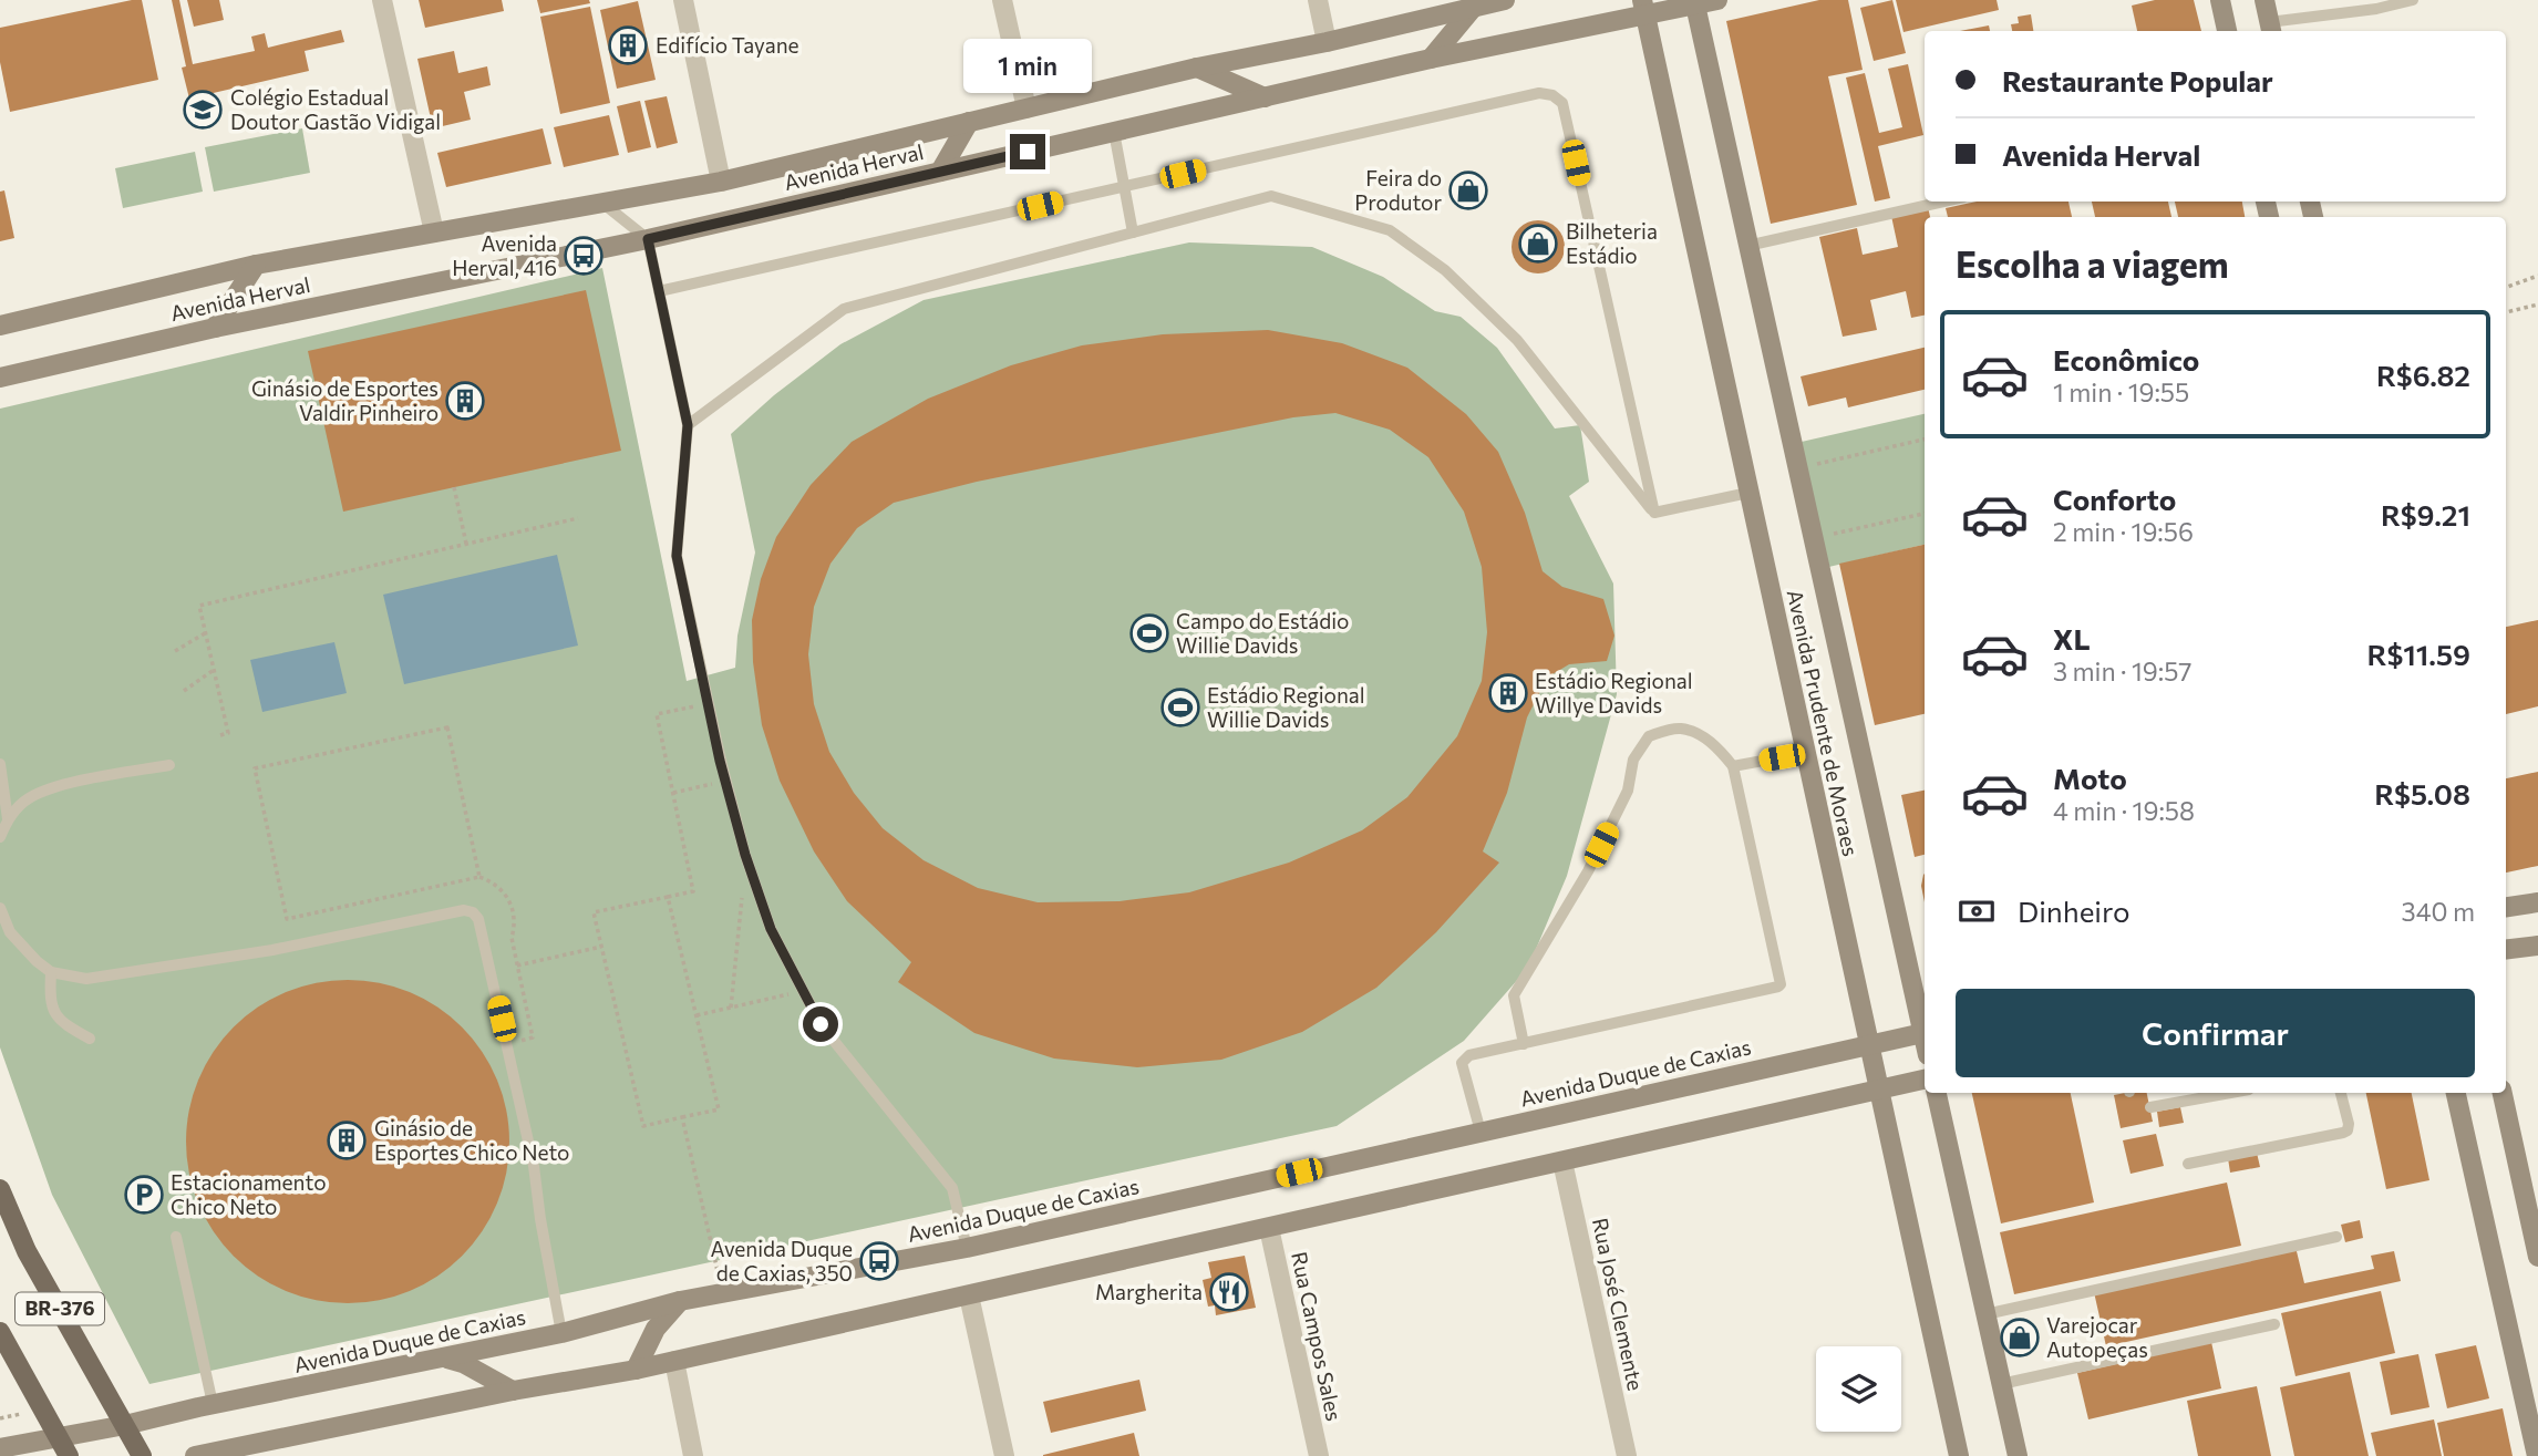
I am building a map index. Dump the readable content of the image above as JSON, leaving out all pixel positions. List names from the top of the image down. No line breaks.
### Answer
{"streets":{"main road":["Avenida Herval","Avenida Prudente de Moraes","Avenida Duque de Caxias","BR-376"],"street":["Rua José Clemente","Rua Campos Sales"]},"crossings":[["Avenida Herval","Avenida Prudente de Moraes"],["Avenida Prudente de Moraes","Avenida Duque de Caxias"],["Avenida Duque de Caxias","BR-376"]],"places":{"building":["Edifício Tayane","Ginásio de Esportes Valdir Pinheiro","Estádio Regional Willye Davids","Ginásio de Esportes Chico Neto"],"school or university":["Colégio Estadual Doutor Gastão Vidigal"],"shop":["Feira do Produtor","Bilheteria Estádio","Varejocar Autopeças"],"bus stop":["Avenida Herval, 416","Avenida Duque de Caxias, 350"],"sports":["Campo do Estádio Willie Davids","Estádio Regional Willie Davids"],"parking":["Estacionamento Chico Neto"],"restaurant":["Margherita"]},"page":{"banner":["Restaurante Popular","Avenida Herval"],"bubble":"1 min","heading":"Escolha a viagem","list":[{"name":"Econômico","note":"1 min · 19:55","value":"R$6.82"},{"name":"Conforto","note":"2 min · 19:56","value":"R$9.21"},{"name":"XL","note":"3 min · 19:57","value":"R$11.59"},{"name":"Moto","note":"4 min · 19:58","value":"R$5.08"}],"pay":["Dinheiro","340 m"],"buttons":"Confirmar"}}
